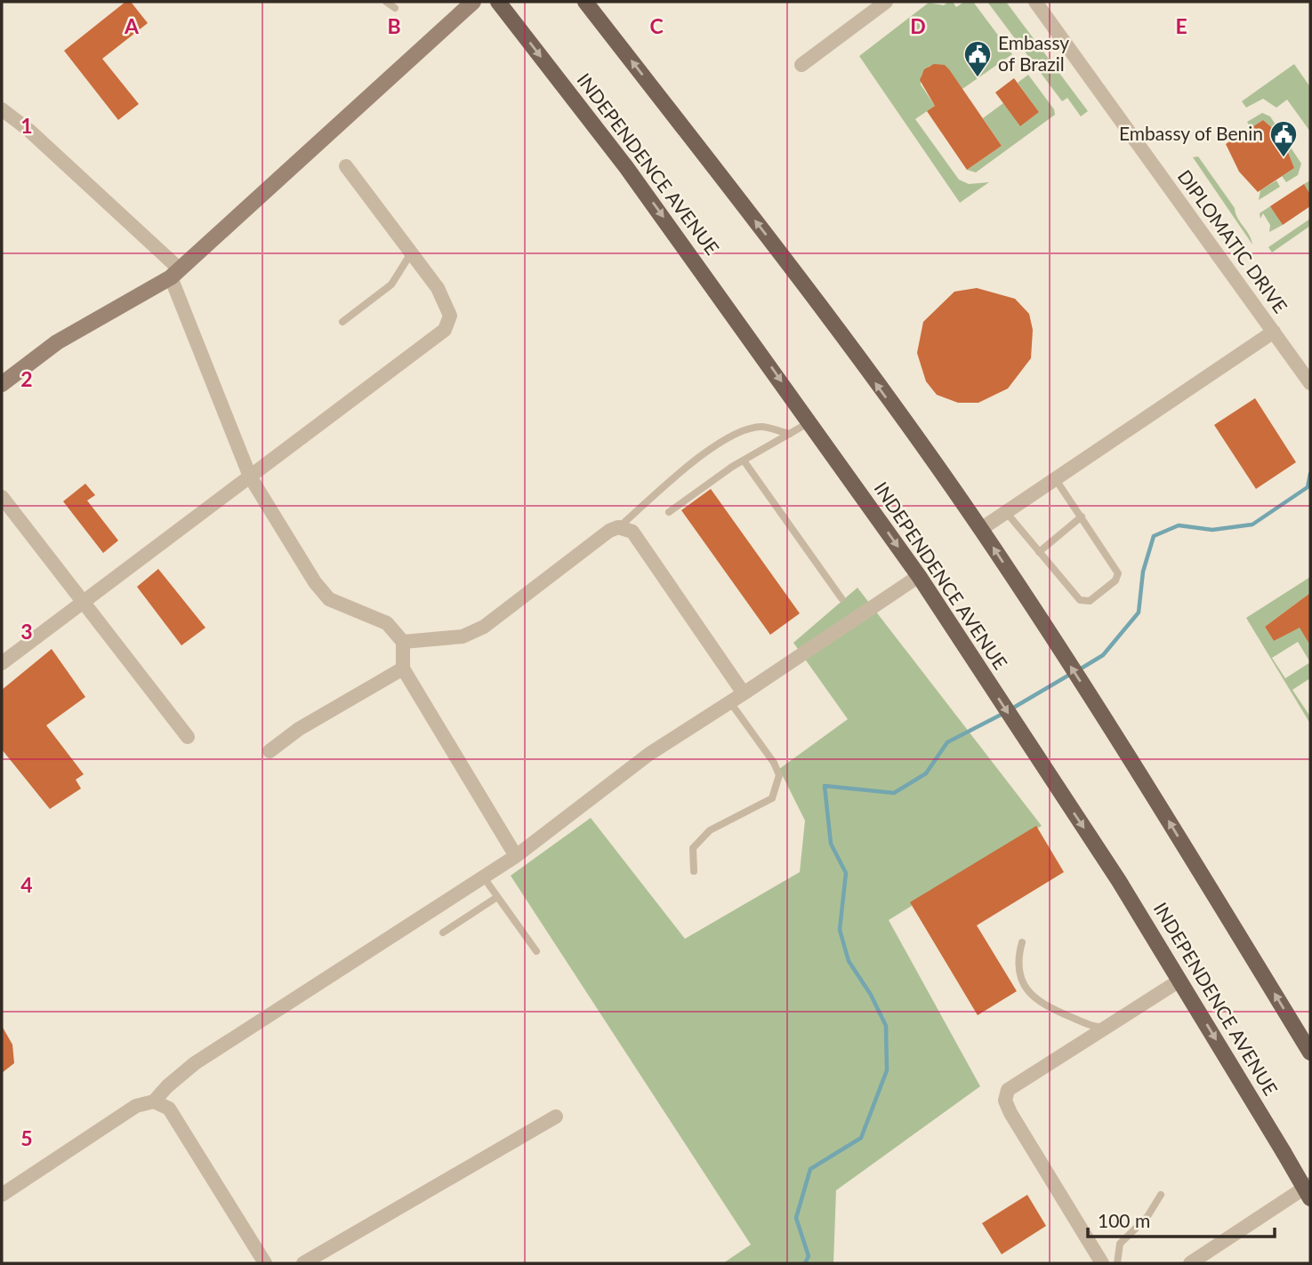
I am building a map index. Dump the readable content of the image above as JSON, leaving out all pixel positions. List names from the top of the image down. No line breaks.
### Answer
{"streets":{"main road":["INDEPENDENCE AVENUE"],"street":["DIPLOMATIC DRIVE"]},"places":{"public building":["Embassy of Brazil","Embassy of Benin"]},"scale_bar":"100 m","grid":{"columns":["A","B","C","D","E"],"rows":["1","2","3","4","5"]}}
